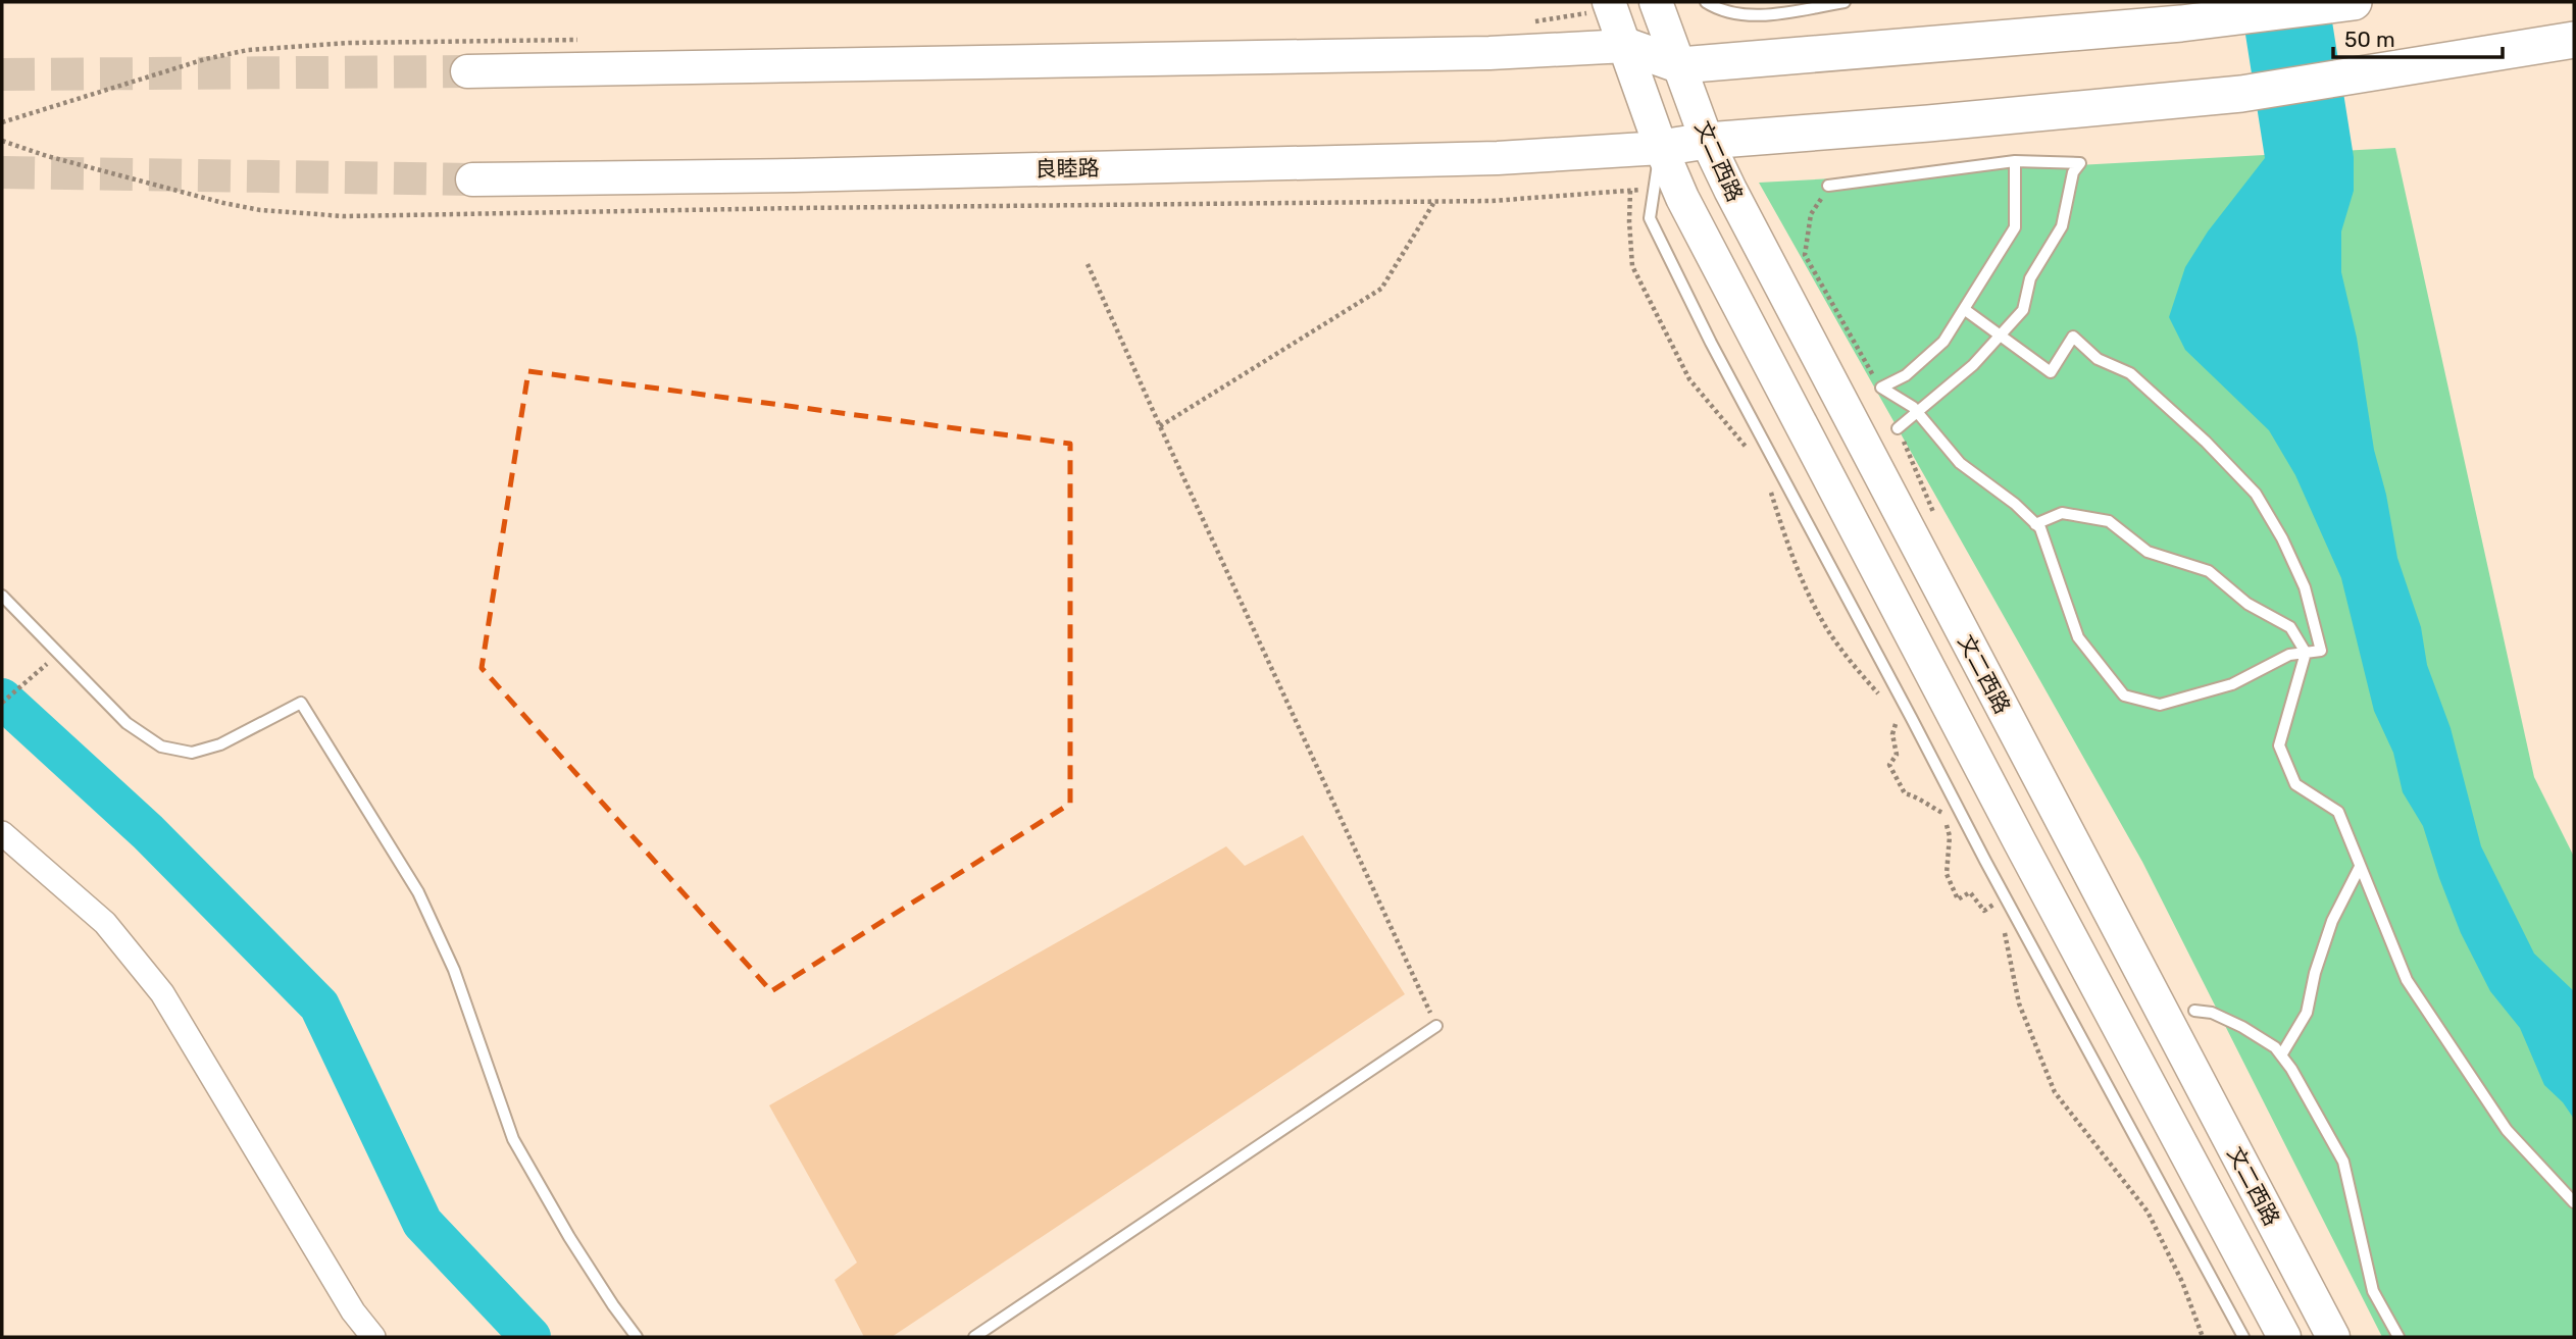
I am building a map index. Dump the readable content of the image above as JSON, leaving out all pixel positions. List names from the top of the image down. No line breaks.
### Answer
{"streets":{"main road":["文二西路","良睦路"]},"crossings":[["文二西路","良睦路"]],"scale_bar":"50 m"}
